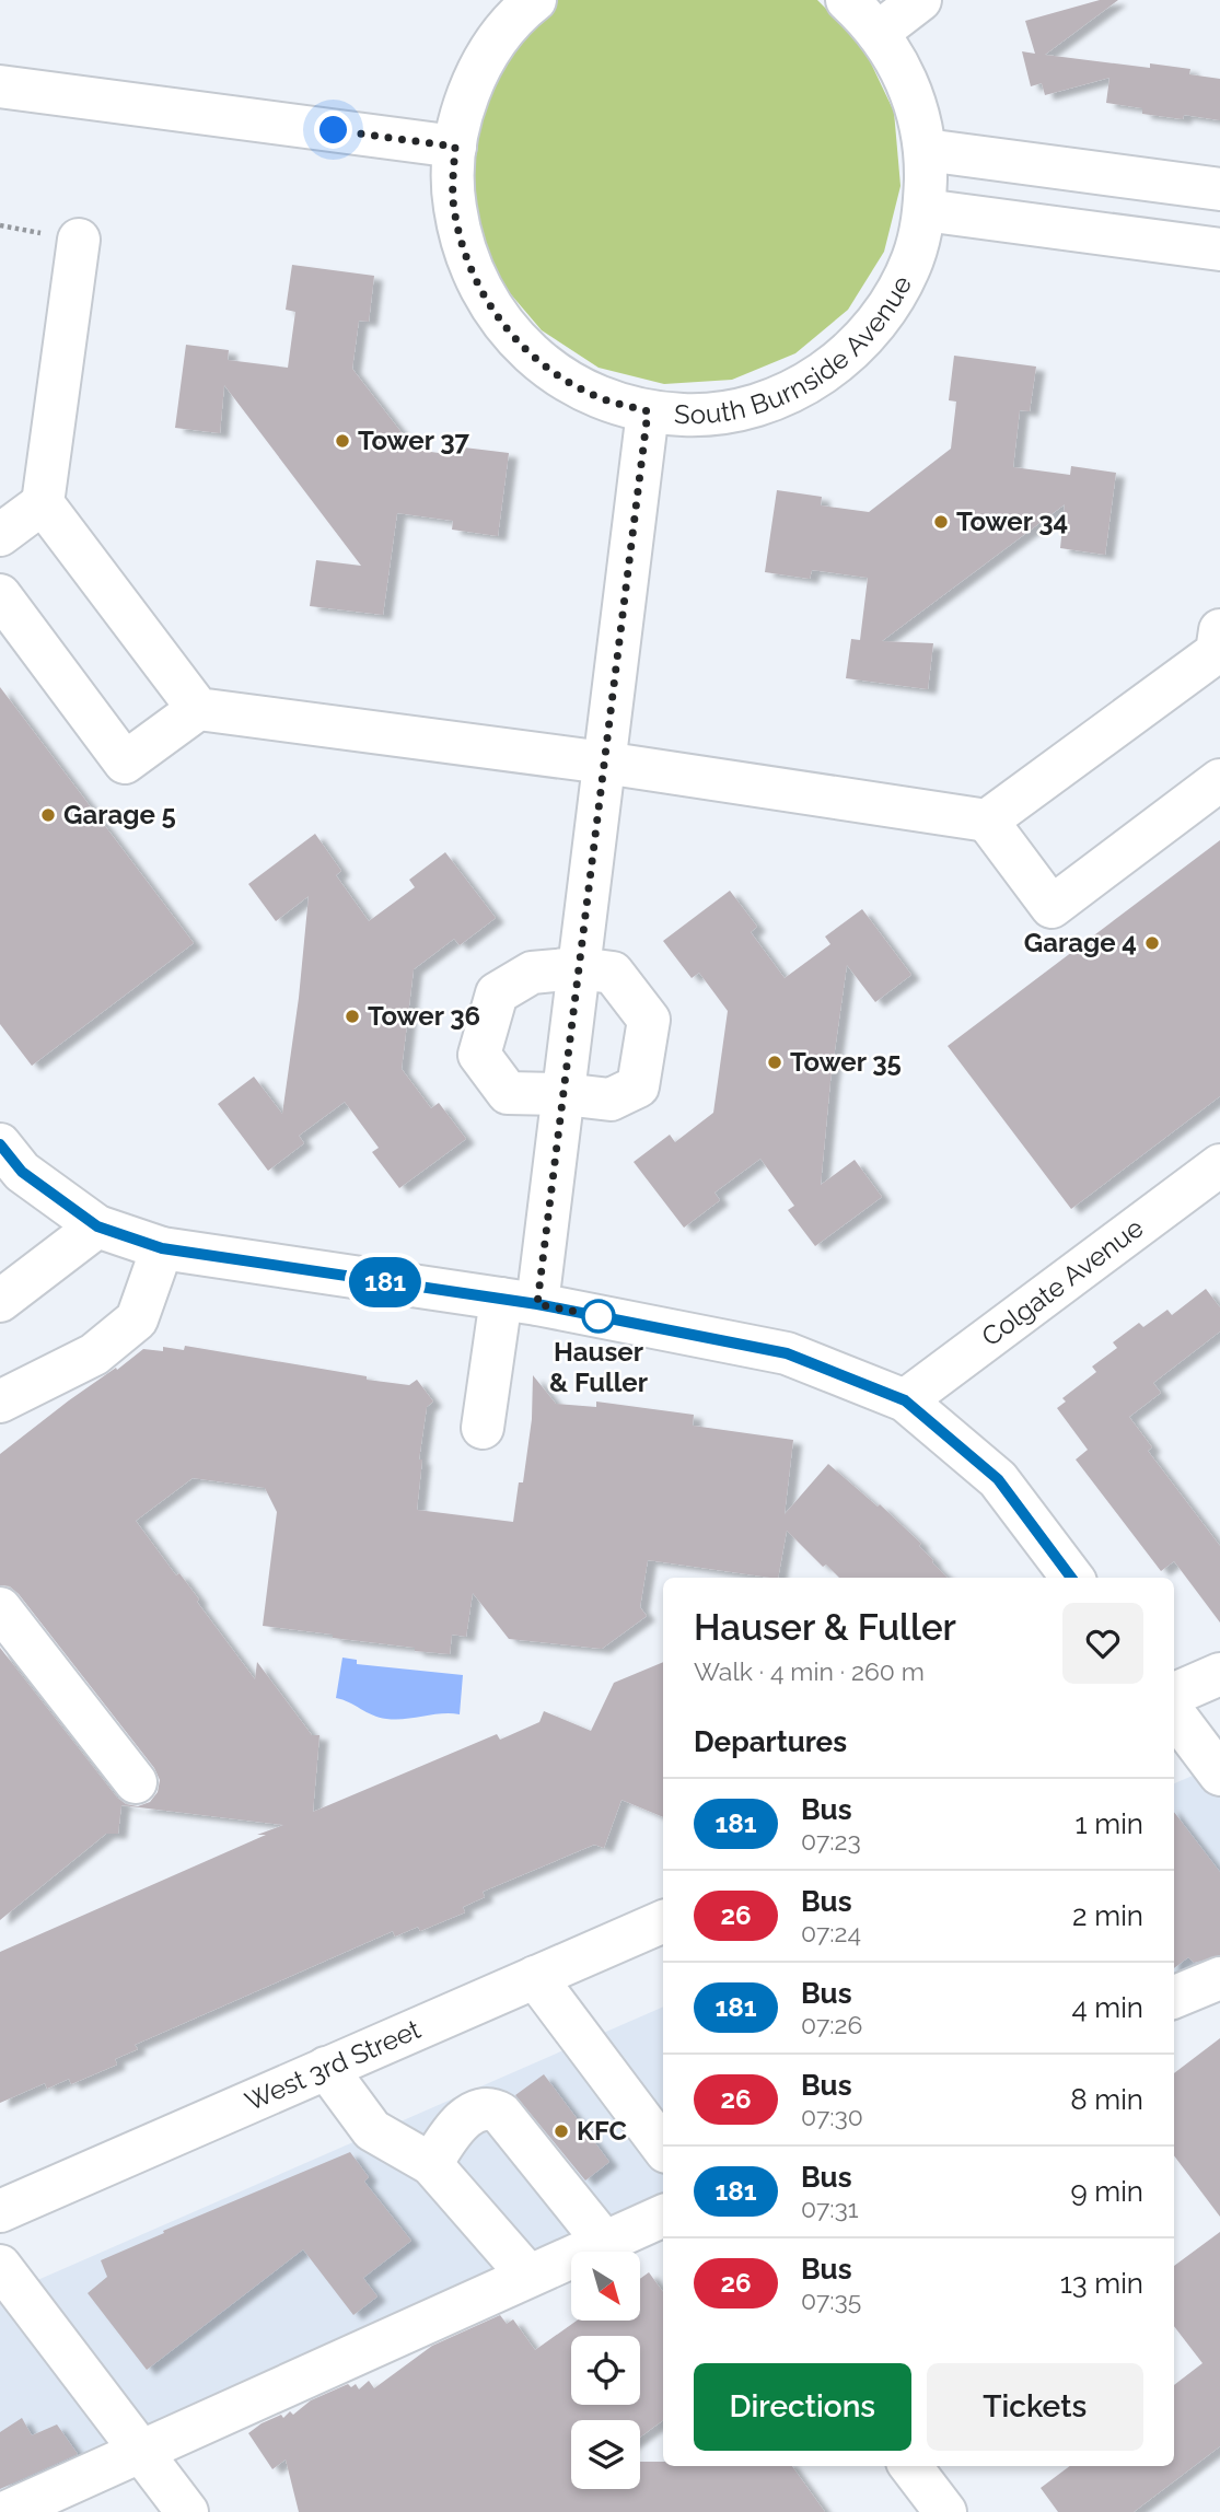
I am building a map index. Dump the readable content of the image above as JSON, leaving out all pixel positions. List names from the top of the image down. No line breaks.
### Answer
{"streets":{"street":["South Burnside Avenue","Colgate Avenue","West 3rd Street"]},"places":["Tower 37","Tower 34","Garage 5","Garage 4","Tower 36","Tower 35","Hauser & Fuller","KFC"],"lines":["bus line 181"],"north":"bottom right","page":{"on_map":"181","heading":[["Hauser & Fuller","Walk · 4 min · 260 m"],"Departures"],"list":[{"mark":"181","name":"Bus","note":"07:23","value":"1 min"},{"mark":"26","name":"Bus","note":"07:24","value":"2 min"},{"mark":"181","name":"Bus","note":"07:26","value":"4 min"},{"mark":"26","name":"Bus","note":"07:30","value":"8 min"},{"mark":"181","name":"Bus","note":"07:31","value":"9 min"},{"mark":"26","name":"Bus","note":"07:35","value":"13 min"}],"buttons":["Directions","Tickets"]}}
